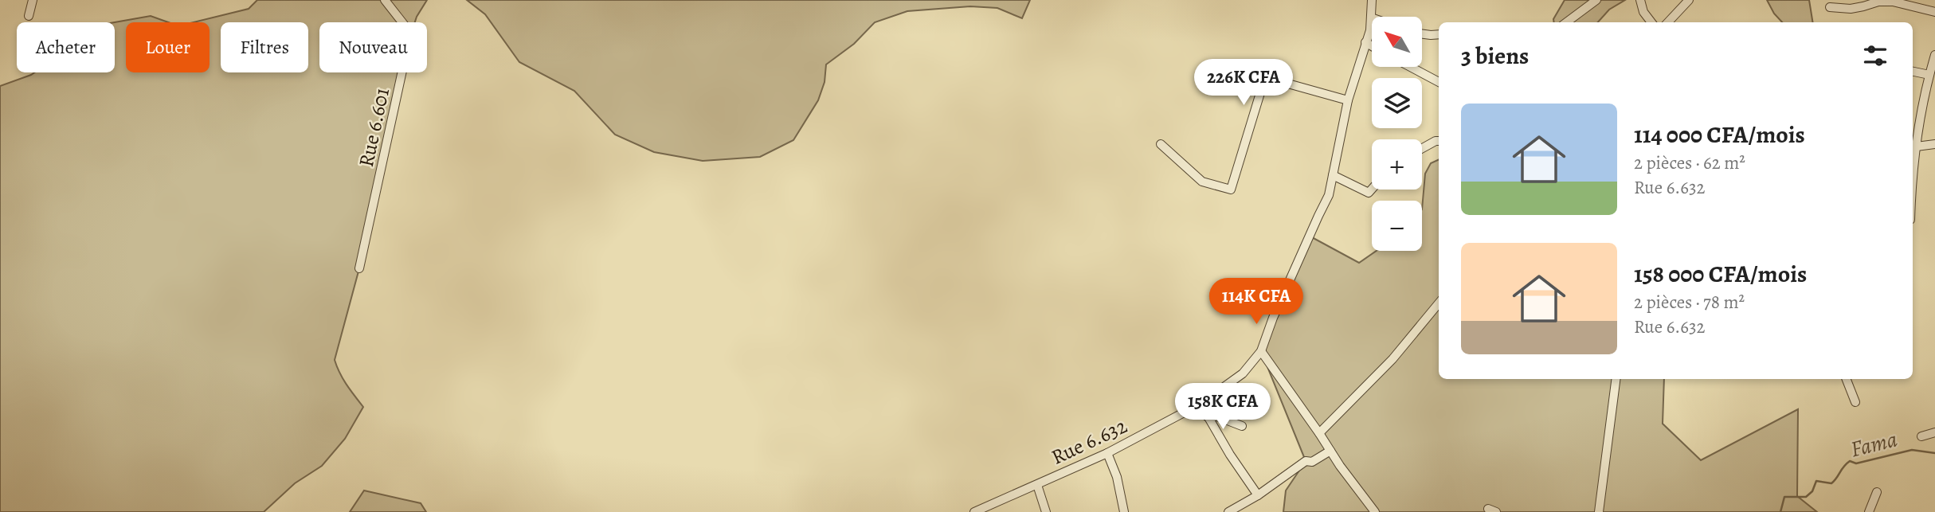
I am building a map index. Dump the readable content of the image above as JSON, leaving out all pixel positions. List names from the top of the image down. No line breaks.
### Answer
{"streets":{"street":["Rue 6.601","Rue 6.632"]},"water":["Fama"],"north":"top left","page":{"map_buttons":["+","−"],"chip":["Acheter","Louer","Filtres","Nouveau"],"heading":"3 biens","price":["226K CFA","114K CFA","158K CFA"],"list":[{"name":"114 000 CFA/mois","note":"2 pièces · 62 m² · Rue 6.632"},{"name":"158 000 CFA/mois","note":"2 pièces · 78 m² · Rue 6.632"}]}}
